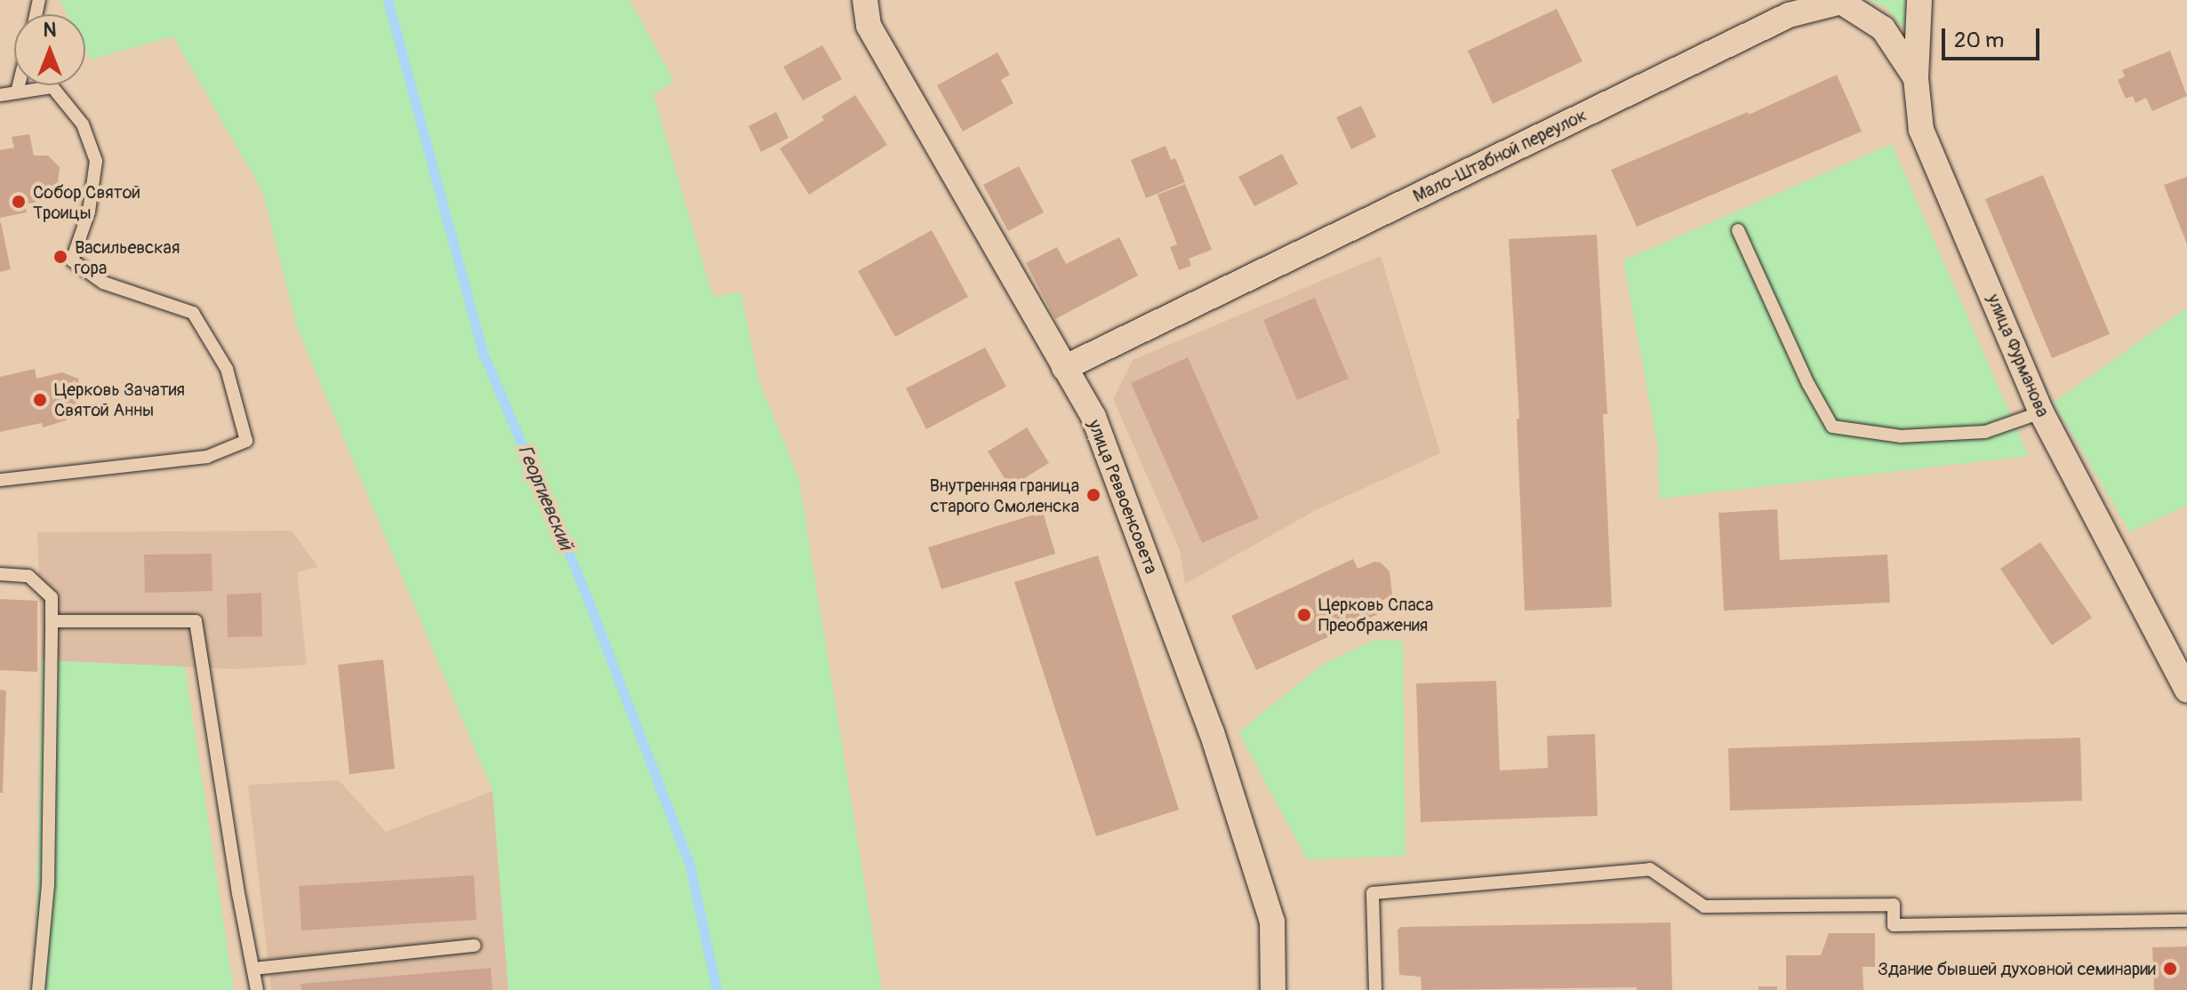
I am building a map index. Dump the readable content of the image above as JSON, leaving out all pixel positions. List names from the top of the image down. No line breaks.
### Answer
{"streets":{"street":["Мало-Штабной переулок","улица Фурманова","улица Реввоенсовета"]},"crossings":[["Мало-Штабной переулок","улица Фурманова"],["Мало-Штабной переулок","улица Реввоенсовета"]],"water":["Георгиевский"],"places":["Собор Святой Троицы","Васильевская гора","Церковь Зачатия Святой Анны","Внутренняя граница старого Смоленска","Церковь Спаса Преображения","Здание бывшей духовной семинарии"],"scale_bar":"20 m","north":"top"}
